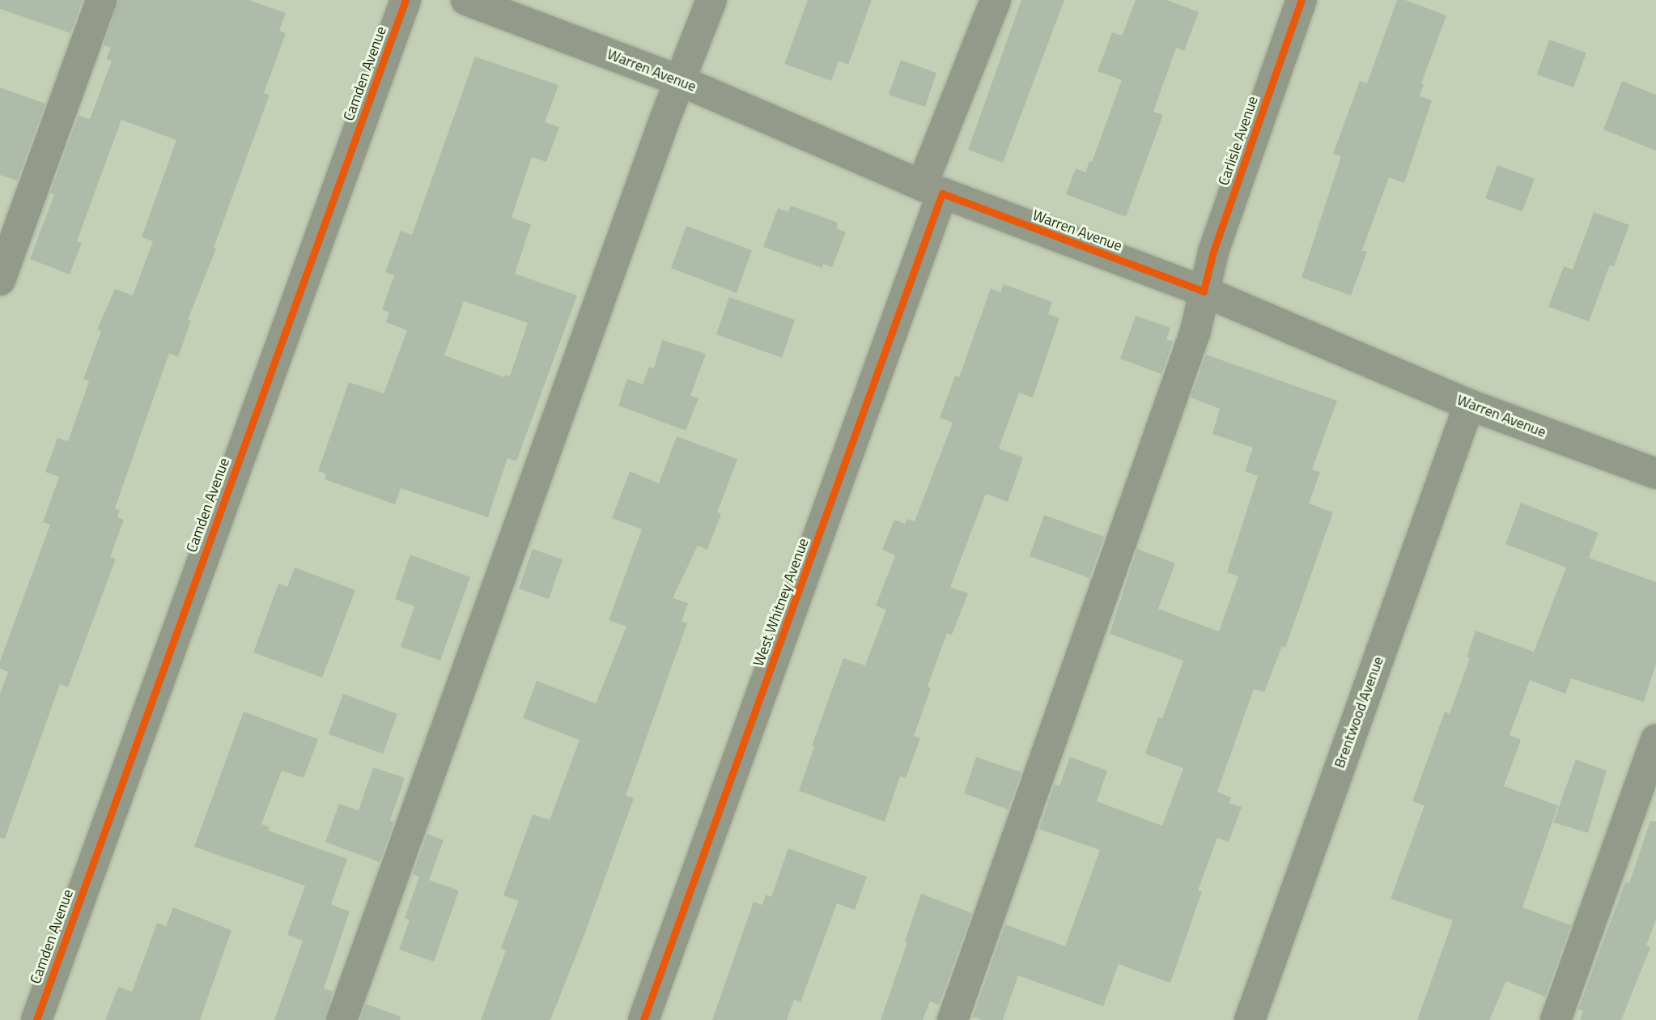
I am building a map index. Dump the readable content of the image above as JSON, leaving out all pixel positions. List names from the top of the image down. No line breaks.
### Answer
{"streets":{"street":["Warren Avenue","Camden Avenue","Carlisle Avenue","West Whitney Avenue","Brentwood Avenue"]},"crossings":[["Warren Avenue","Carlisle Avenue"],["Warren Avenue","West Whitney Avenue"],["Warren Avenue","Brentwood Avenue"]]}
